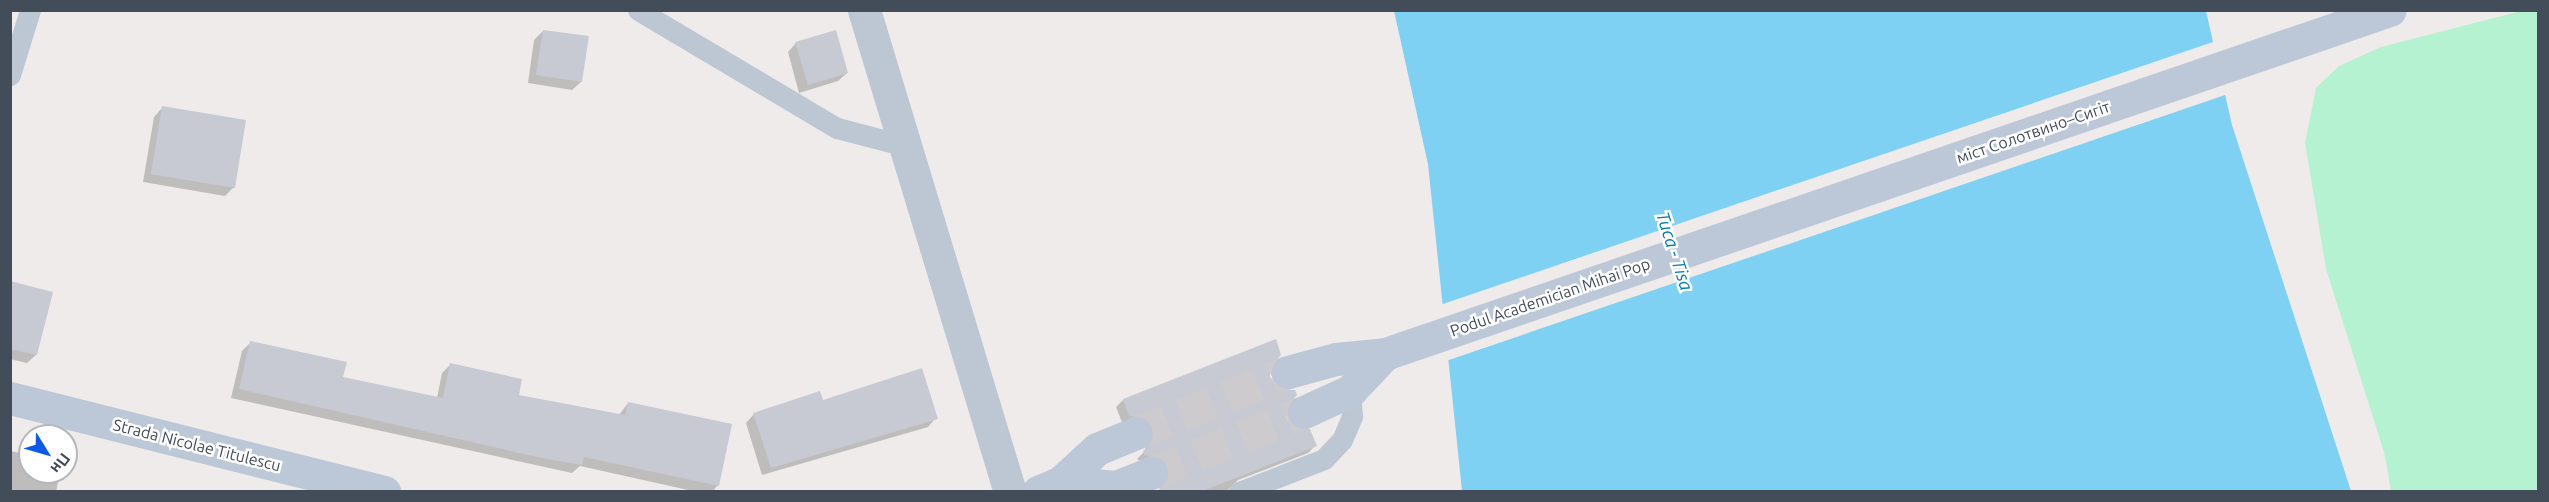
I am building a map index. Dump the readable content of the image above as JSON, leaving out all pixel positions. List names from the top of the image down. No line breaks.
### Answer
{"streets":{"street":["міст Солотвино–Сигіт","Podul Academician Mihai Pop","Strada Nicolae Titulescu"]},"crossings":[["міст Солотвино–Сигіт","Podul Academician Mihai Pop"]],"water":["Тиса - Tisa"],"north":"bottom right"}
